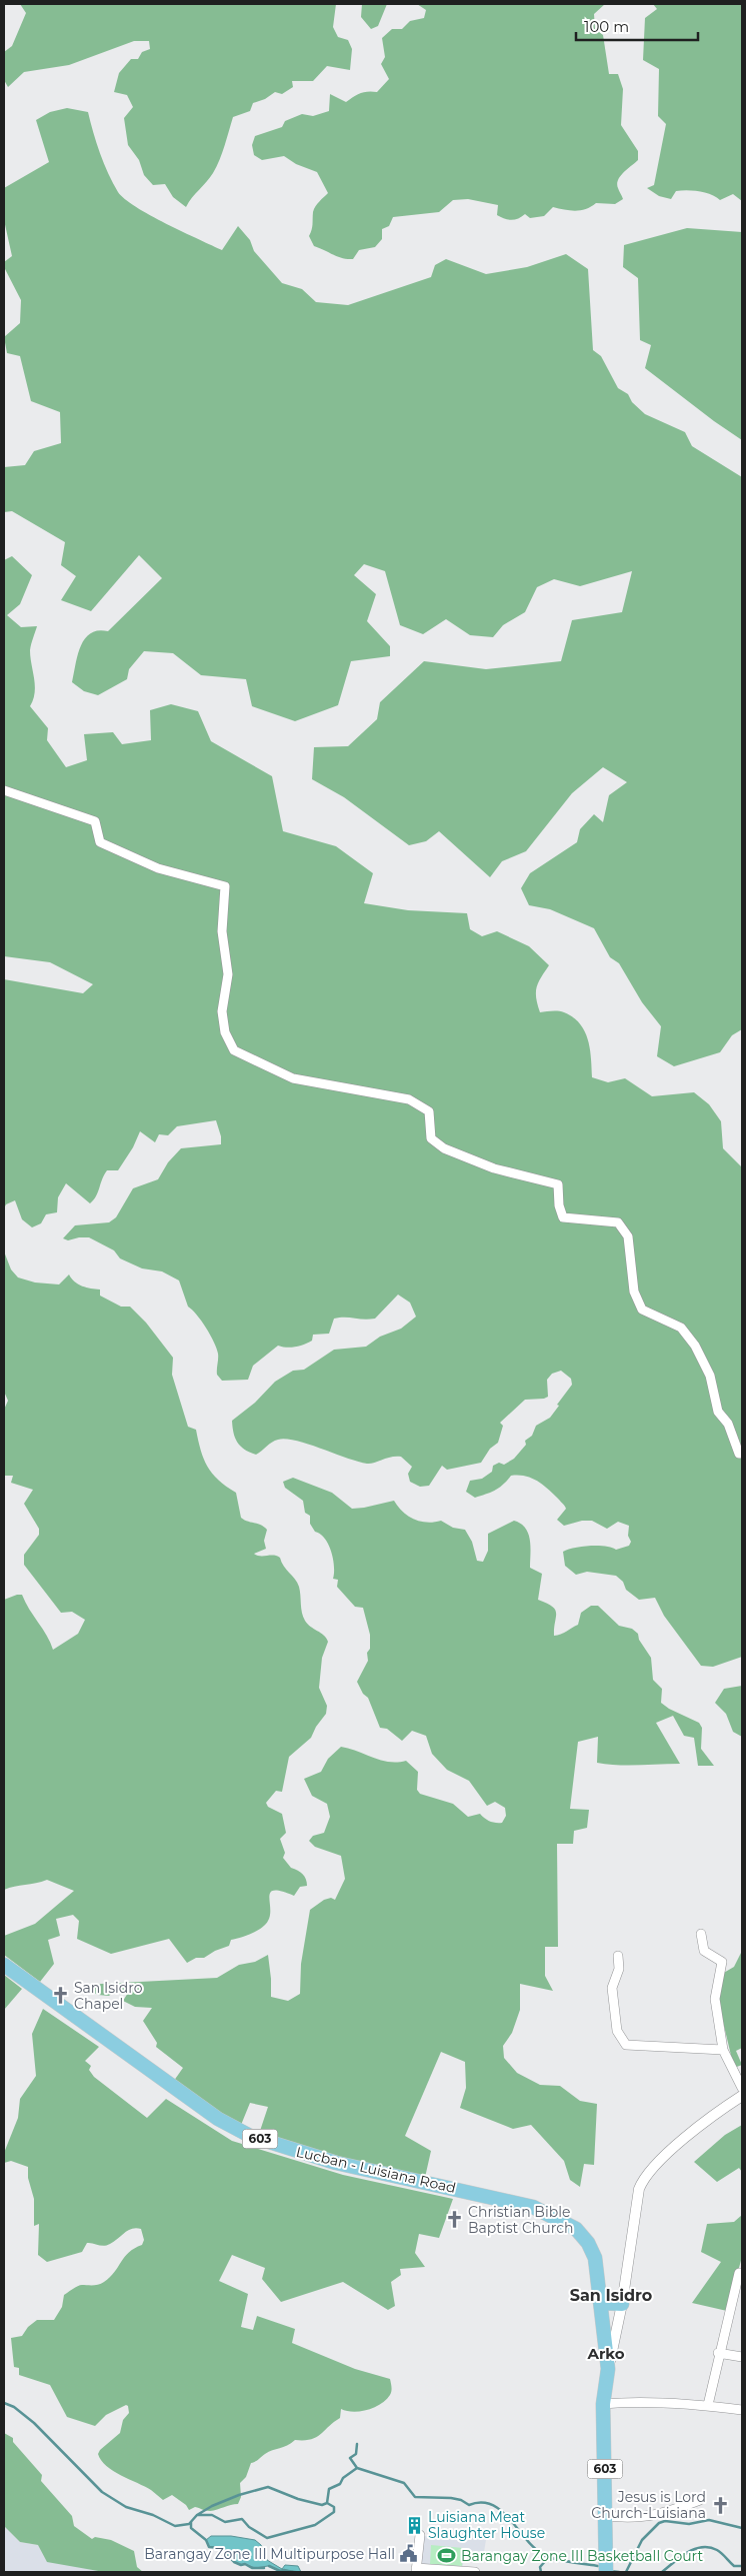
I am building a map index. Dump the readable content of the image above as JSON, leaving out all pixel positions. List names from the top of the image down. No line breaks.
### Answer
{"streets":{"main road":["603","Lucban - Luisiana Road"]},"crossings":[["603","Lucban - Luisiana Road"]],"districts":["San Isidro","Arko"],"places":{"church":["San Isidro Chapel","Christian Bible Baptist Church","Jesus is Lord Church-Luisiana"],"building":["Luisiana Meat Slaughter House"],"public building":["Barangay Zone III Multipurpose Hall"],"sports":["Barangay Zone III Basketball Court"]},"scale_bar":"100 m"}
